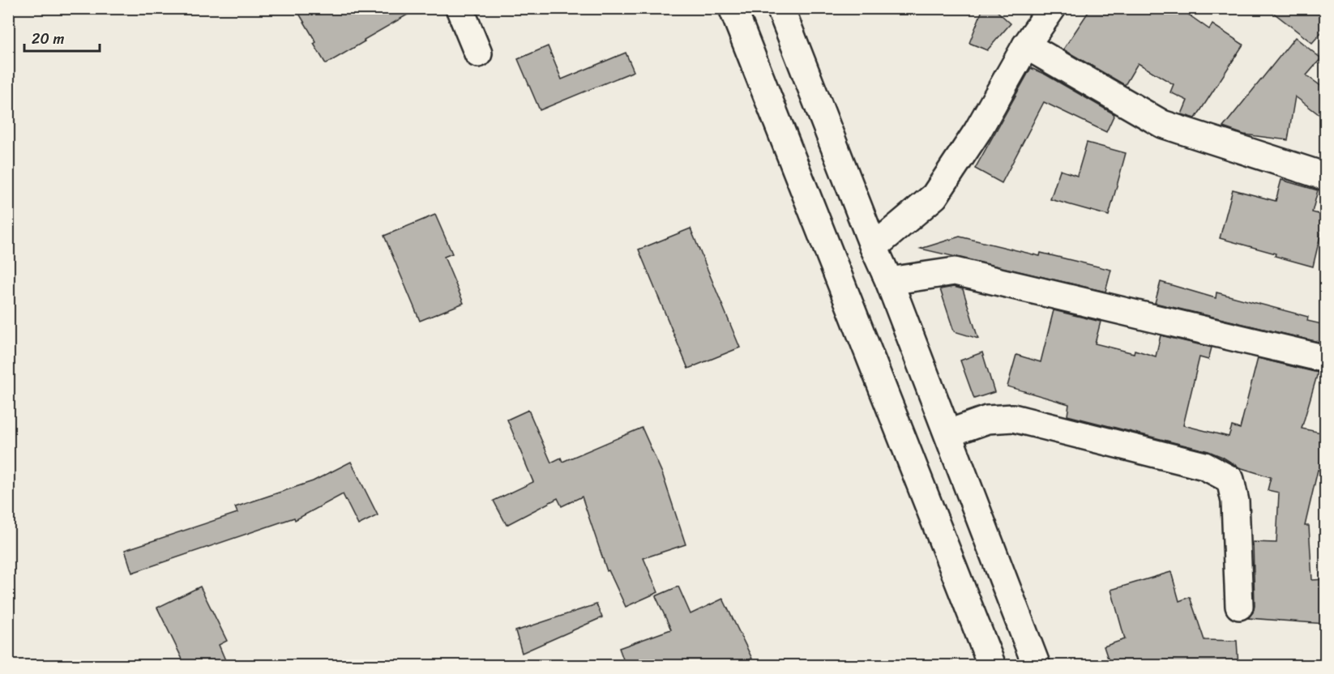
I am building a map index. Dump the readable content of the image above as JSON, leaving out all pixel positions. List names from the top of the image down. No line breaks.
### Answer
{"scale_bar":"20 m"}
